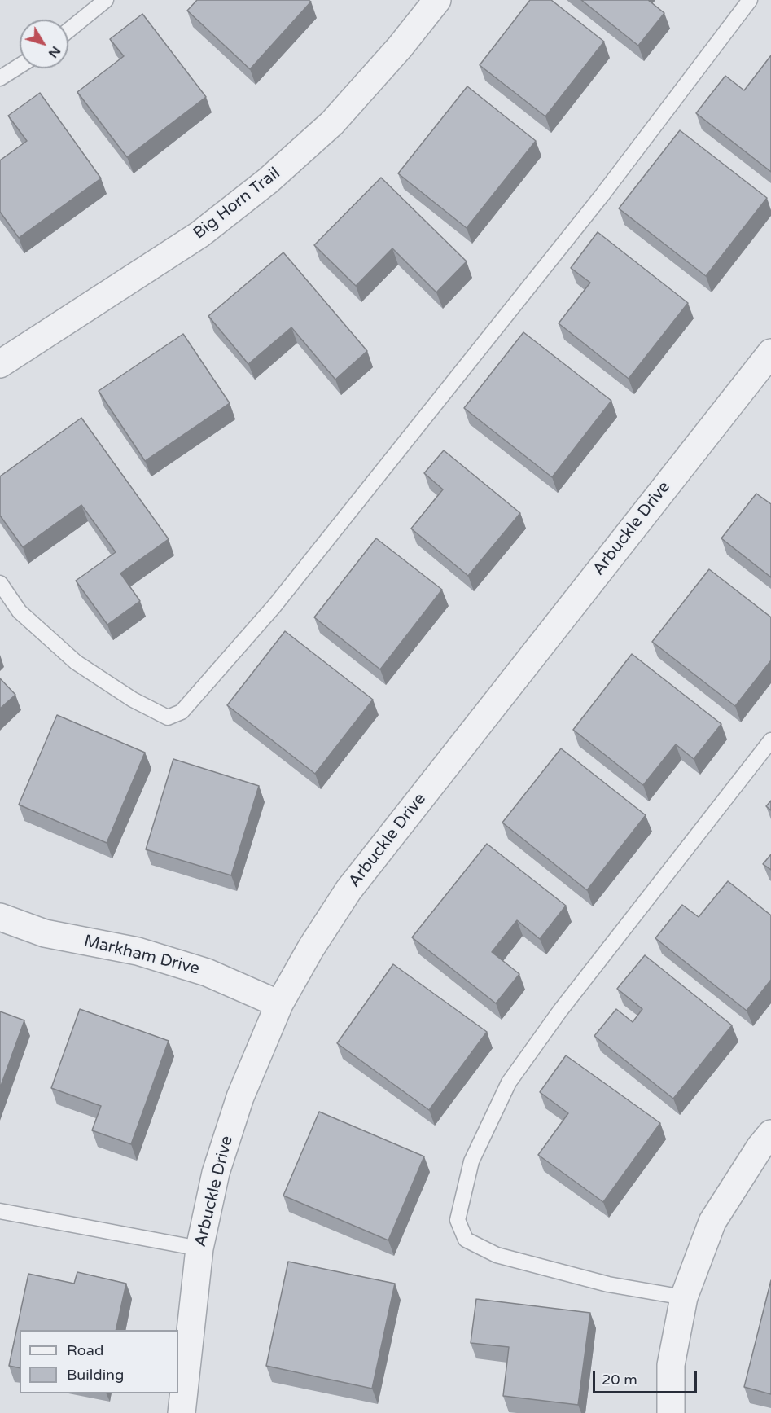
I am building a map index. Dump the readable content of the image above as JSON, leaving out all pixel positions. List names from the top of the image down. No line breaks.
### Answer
{"streets":{"street":["Big Horn Trail","Arbuckle Drive","Markham Drive"]},"crossings":[["Arbuckle Drive","Markham Drive"]],"legend":["Road","Building"],"scale_bar":"20 m","north":"bottom right"}
